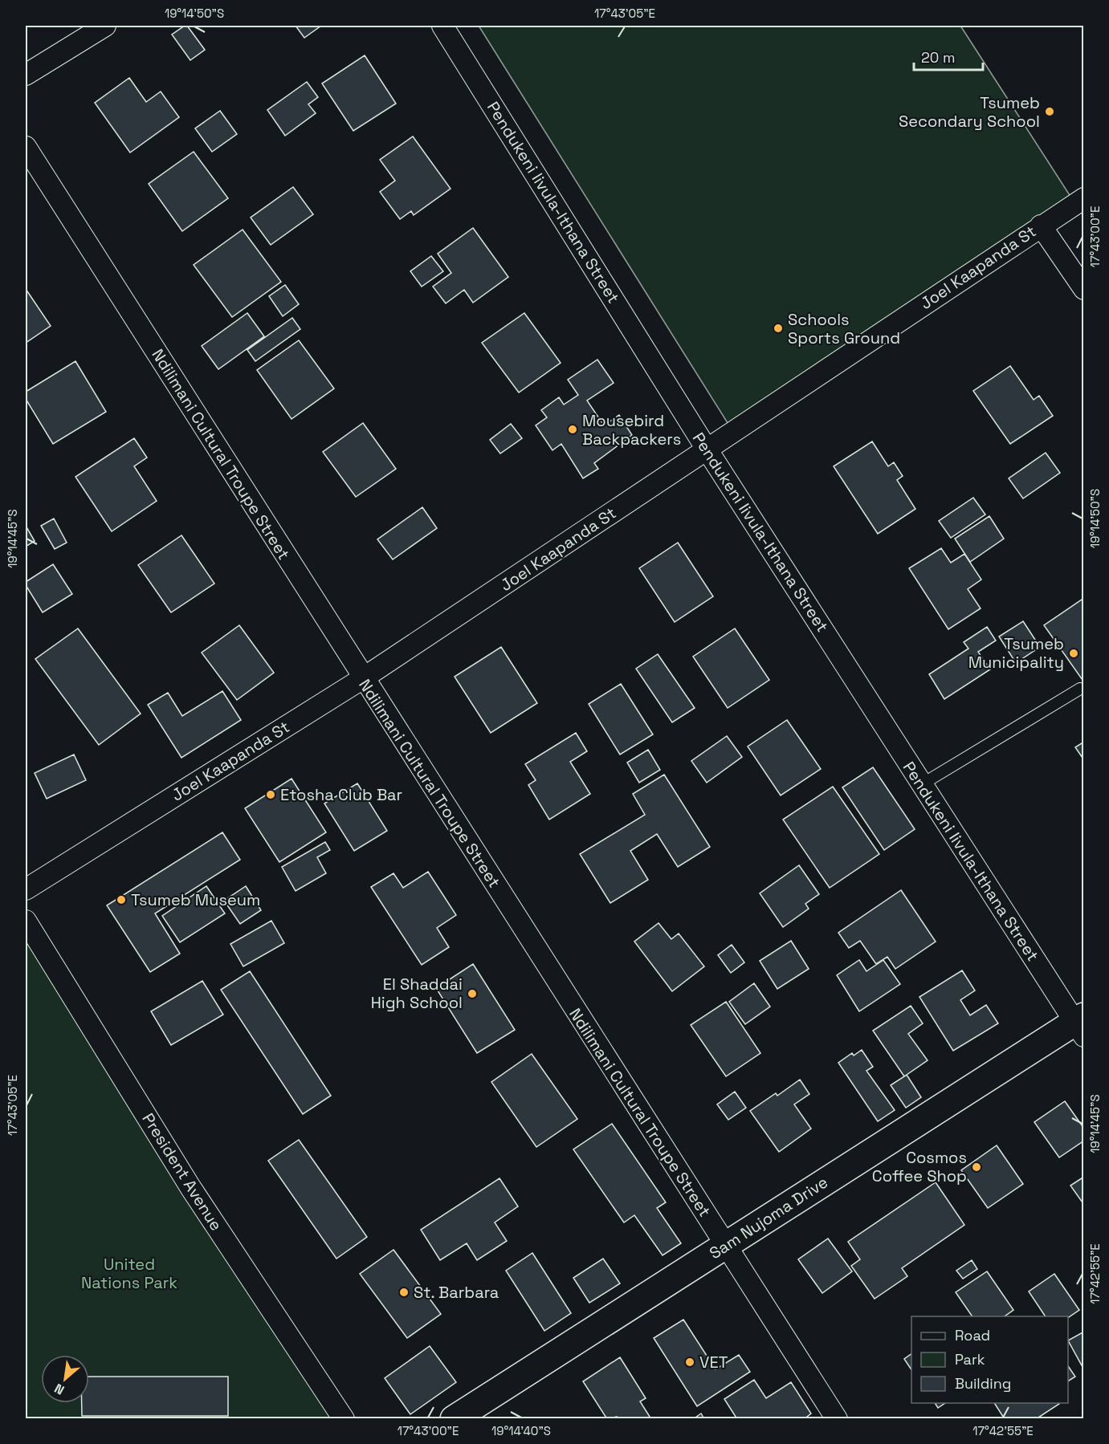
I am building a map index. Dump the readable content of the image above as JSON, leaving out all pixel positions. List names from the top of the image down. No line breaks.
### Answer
{"streets":{"street":["Pendukeni Iivula-Ithana Street","Joel Kaapanda St","Ndilimani Cultural Troupe Street","President Avenue","Sam Nujoma Drive"]},"crossings":[["Pendukeni Iivula-Ithana Street","Joel Kaapanda St"],["Pendukeni Iivula-Ithana Street","Sam Nujoma Drive"],["Joel Kaapanda St","Ndilimani Cultural Troupe Street"],["Ndilimani Cultural Troupe Street","Sam Nujoma Drive"]],"parks":["United Nations Park"],"places":["Tsumeb Secondary School","Schools Sports Ground","Mousebird Backpackers","Tsumeb Municipality","Etosha Club Bar","Tsumeb Museum","El Shaddai High School","Cosmos Coffee Shop","St. Barbara","VET"],"legend":["Road","Park","Building"],"scale_bar":"20 m","north":"bottom left","coordinates":["19°14'50\"S","17°43'05\"E","17°43'00\"E","19°14'45\"S","17°42'55\"E","19°14'40\"S"]}
